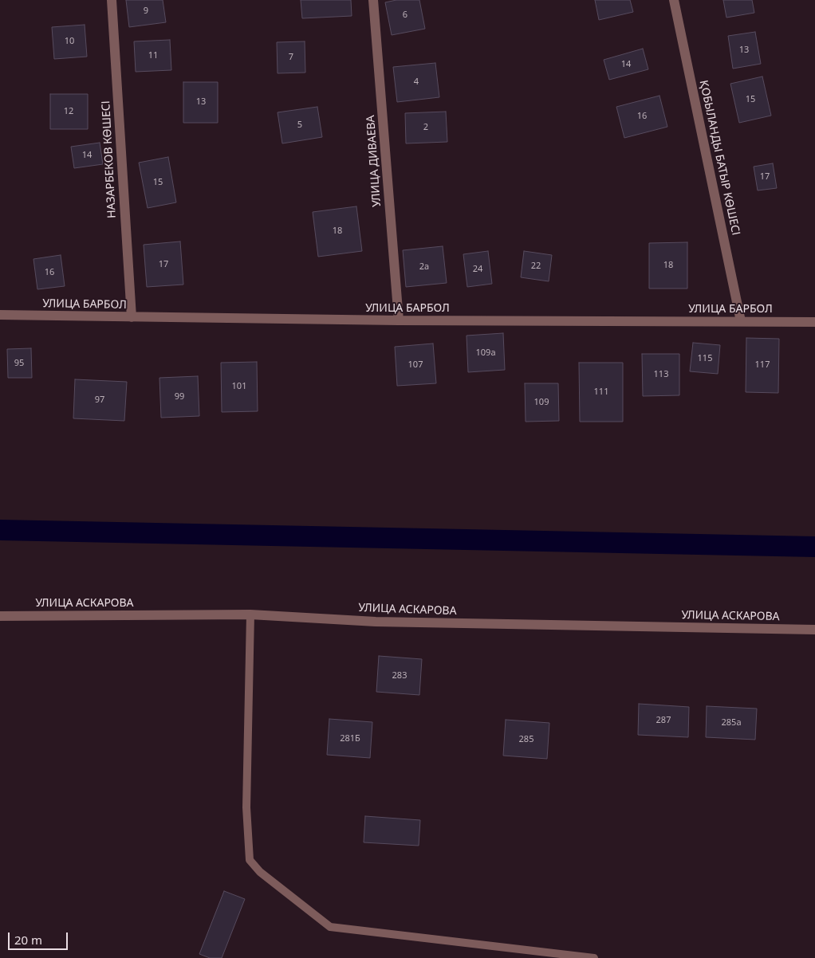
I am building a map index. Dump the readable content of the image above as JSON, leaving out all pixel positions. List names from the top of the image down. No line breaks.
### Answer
{"streets":{"street":["ҚОБЫЛАНДЫ БАТЫР КӨШЕСІ","НАЗАРБЕКОВ КӨШЕСІ","УЛИЦА ДИВАЕВА","УЛИЦА БАРБОЛ","УЛИЦА АСКАРОВА"]},"crossings":[["ҚОБЫЛАНДЫ БАТЫР КӨШЕСІ","УЛИЦА БАРБОЛ"],["НАЗАРБЕКОВ КӨШЕСІ","УЛИЦА БАРБОЛ"],["УЛИЦА ДИВАЕВА","УЛИЦА БАРБОЛ"]],"house_numbers":["9","6","10","13","11","7","14","4","15","13","12","16","5","2","14","17","15","18","17","18","22","2а","24","16","109а","115","95","107","117","113","101","111","99","97","109","283","287","285а","281Б","285"],"scale_bar":"20 m"}
